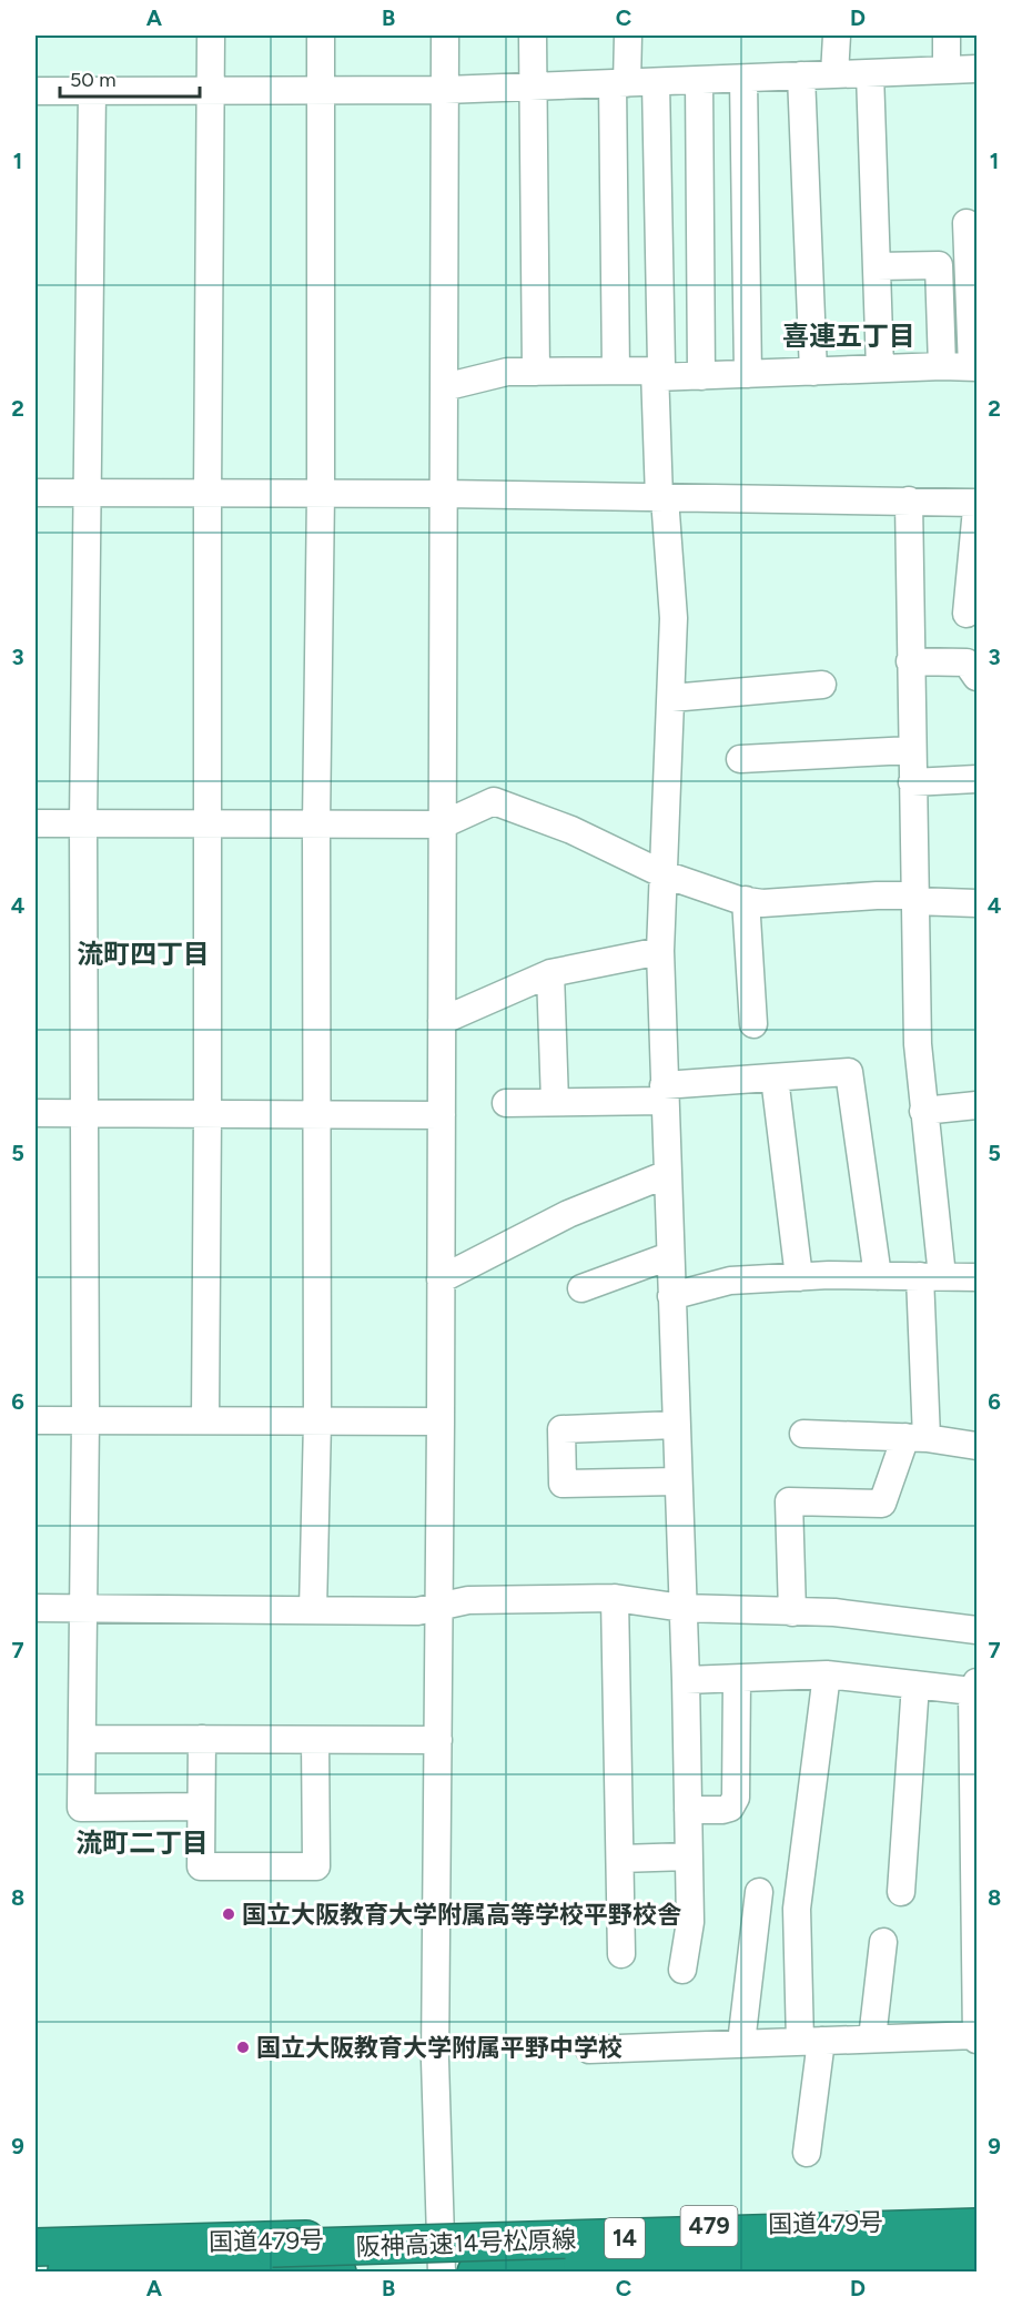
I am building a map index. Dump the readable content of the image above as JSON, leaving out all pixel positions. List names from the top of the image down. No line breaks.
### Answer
{"streets":{"highway":["国道479号","479","14","阪神高速14号松原線"]},"crossings":[["国道479号","阪神高速14号松原線"]],"districts":["喜連五丁目","流町四丁目","流町二丁目"],"places":["国立大阪教育大学附属高等学校平野校舎","国立大阪教育大学附属平野中学校"],"scale_bar":"50 m","grid":{"columns":["A","B","C","D"],"rows":["1","2","3","4","5","6","7","8","9"]}}
